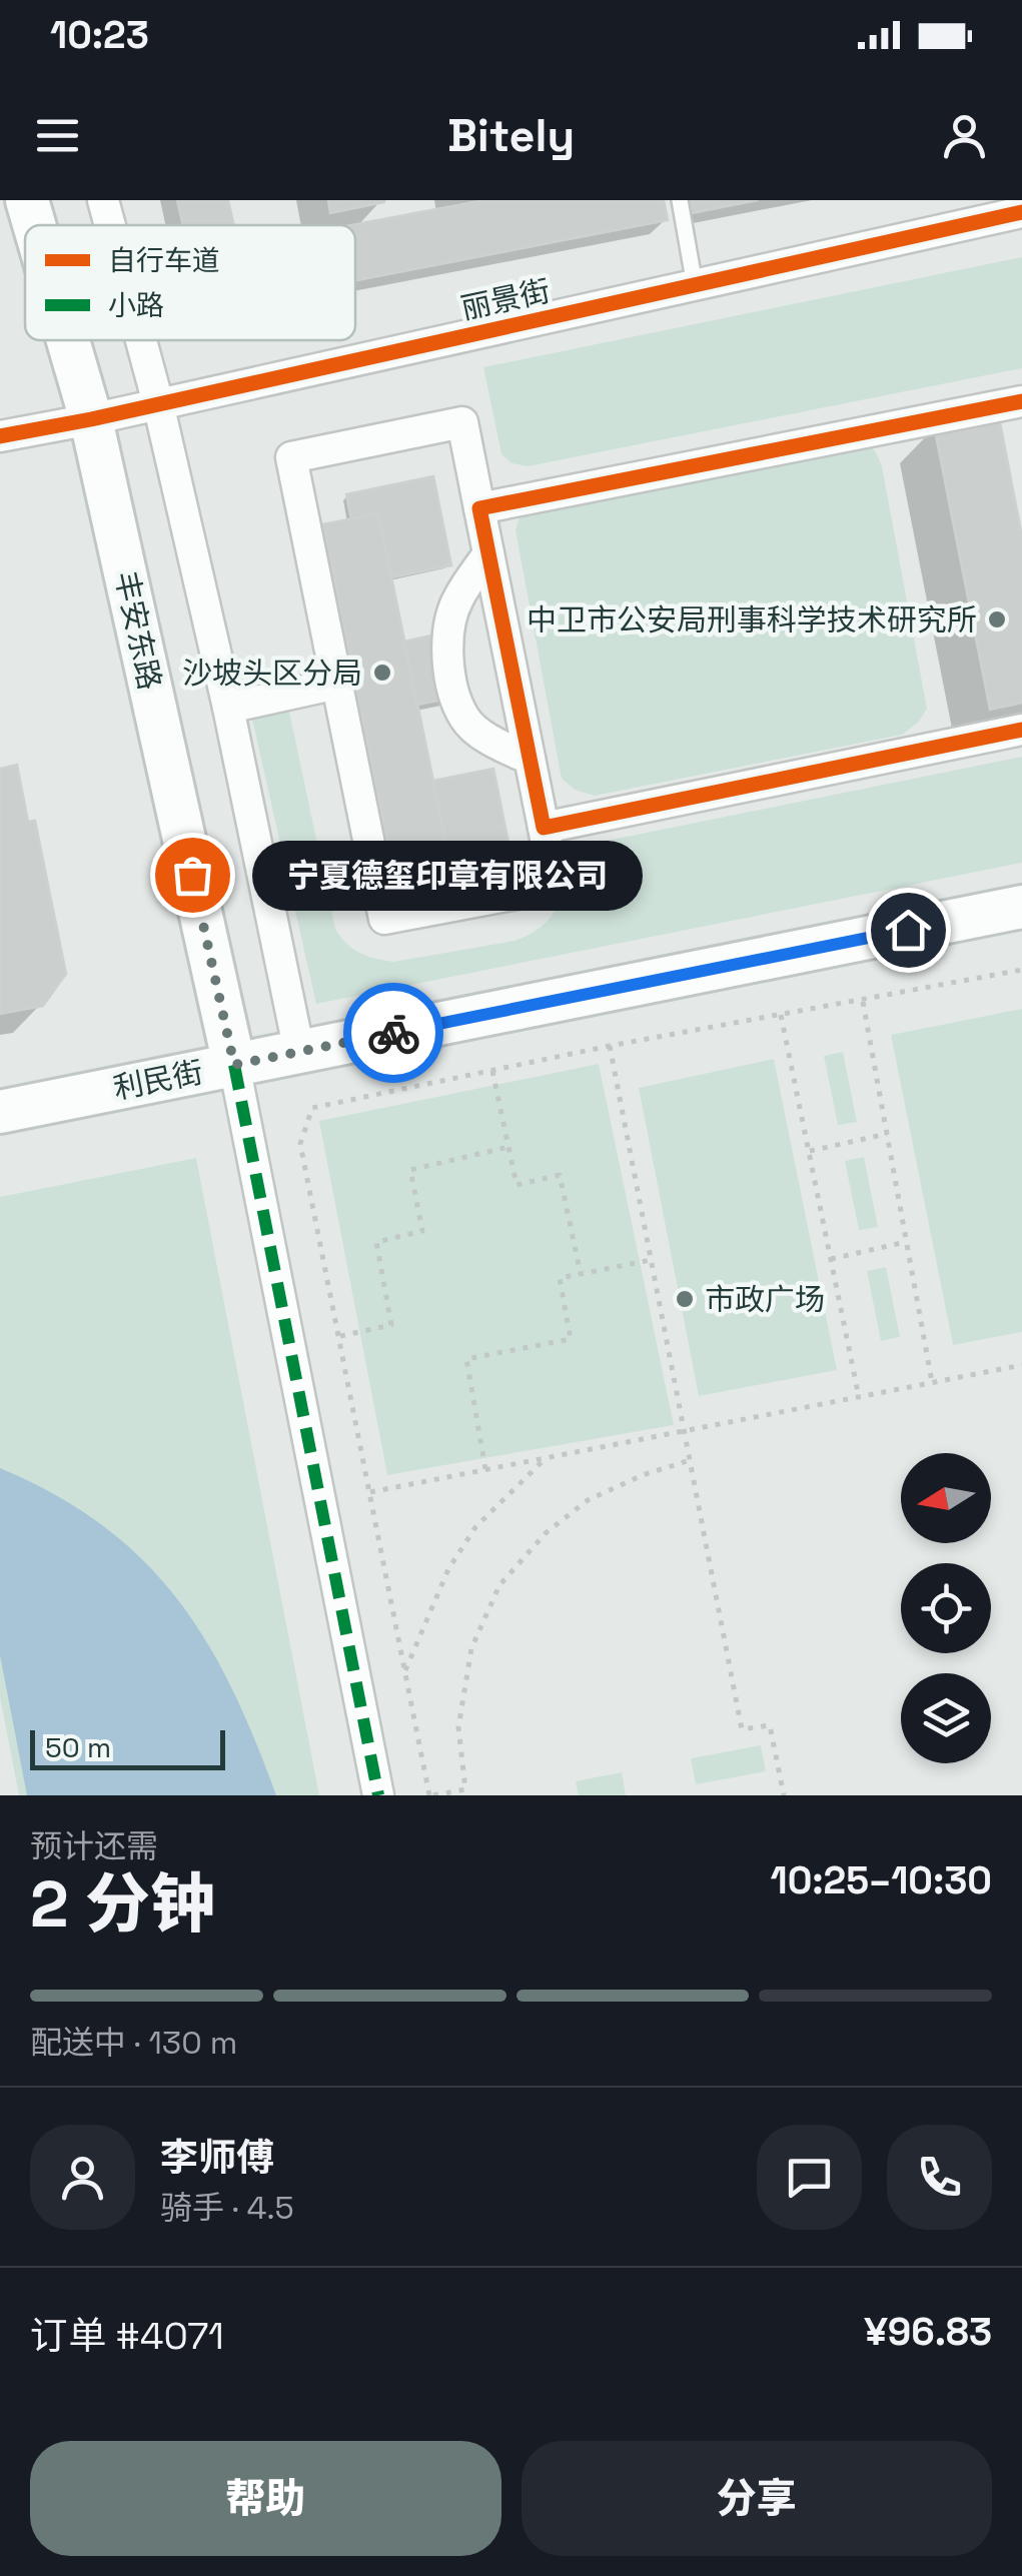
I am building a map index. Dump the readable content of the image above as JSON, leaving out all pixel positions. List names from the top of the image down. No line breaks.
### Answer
{"streets":{"street":["丽景街","丰安东路","利民街"]},"crossings":[["丽景街","丰安东路"],["丰安东路","利民街"]],"places":["中卫市公安局刑事科学技术研究所","沙坡头区分局","宁夏德玺印章有限公司","市政广场"],"legend":["自行车道","小路"],"scale_bar":"50 m","north":"left","page":{"status":"10:23","header":"Bitely","bubble":"宁夏德玺印章有限公司","scale":"50 m","heading":["2 分钟","预计还需","10:25–10:30"],"panel":["李师傅","骑手 · 4.5","订单 #4071","¥96.83"],"bar":"配送中 · 130 m","buttons":["帮助","分享"]}}
